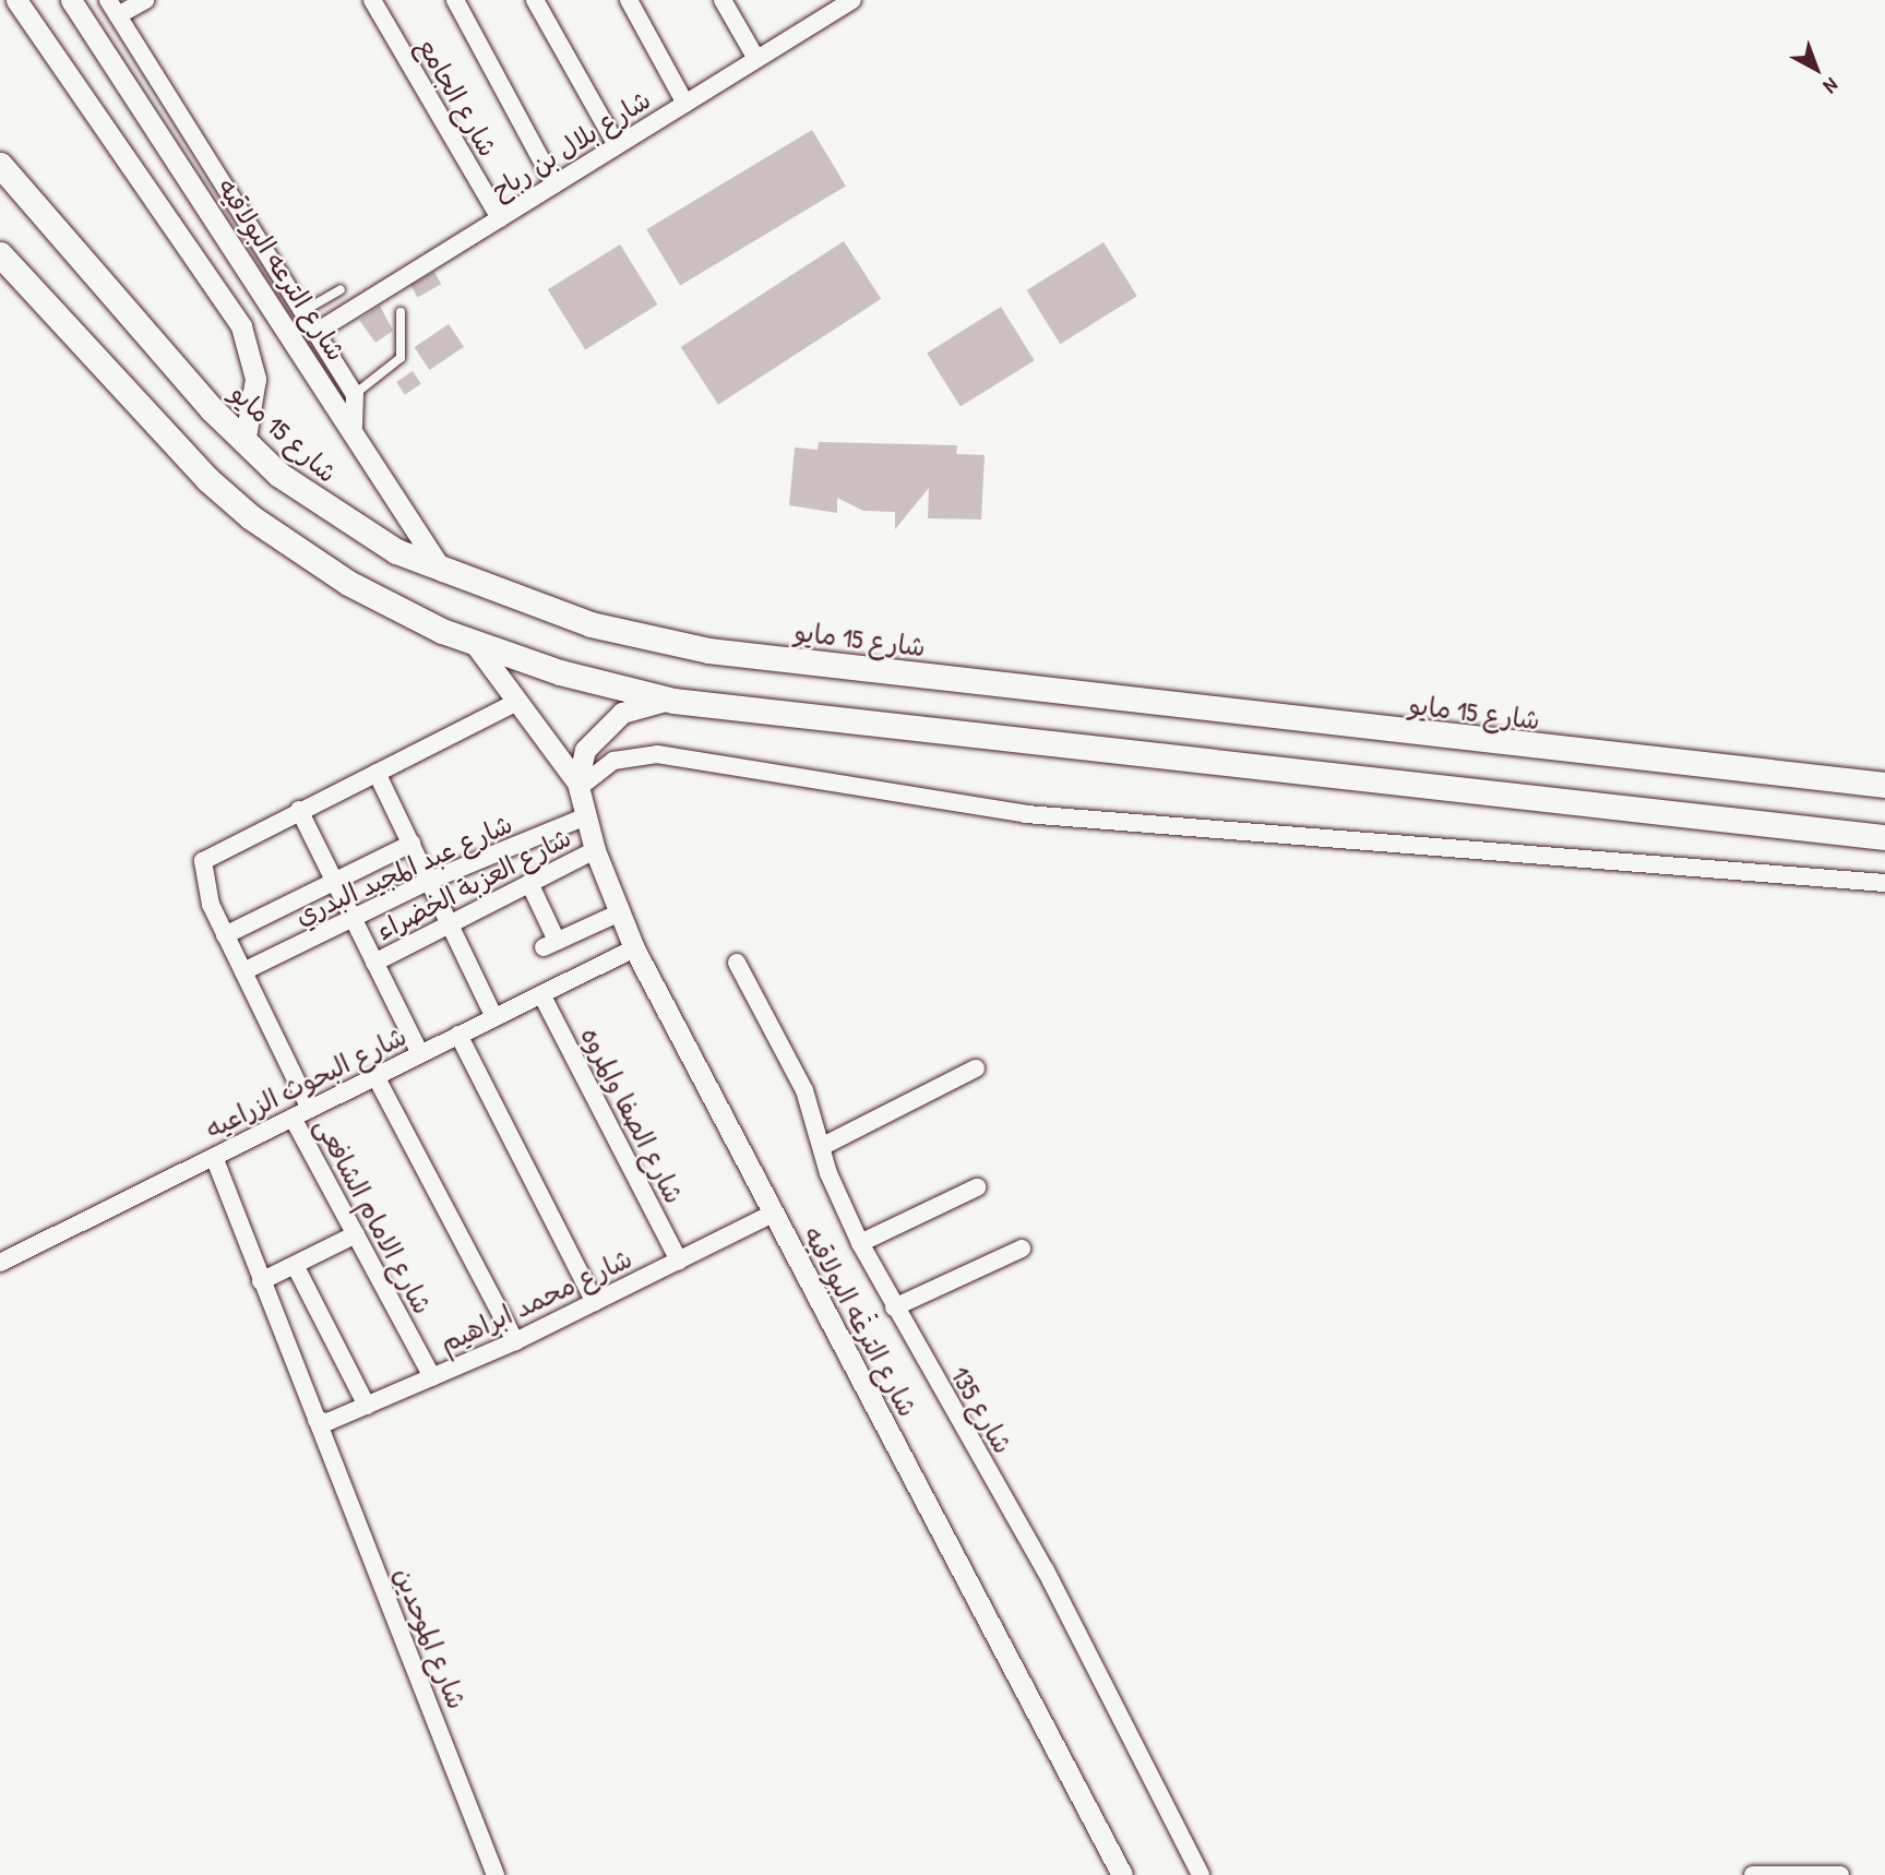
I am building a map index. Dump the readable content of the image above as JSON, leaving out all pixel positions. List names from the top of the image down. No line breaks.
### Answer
{"streets":{"main road":["شارع 15 مايو"],"street":["شارع الجامع","شارع بلال بن رباح","شارع الترعه البولاقيه","شارع عبد المجيد البدري","شارع العزبة الخضراء","شارع البحوث الزراعيه","شارع الصفا والمروه","شارع الامام الشافعى","شارع محمد ابراهيم","شارع 135","شارع الموحدين"]},"crossings":[["شارع الجامع","شارع بلال بن رباح"],["شارع الترعه البولاقيه","شارع 15 مايو"],["شارع الترعه البولاقيه","شارع عبد المجيد البدري"],["شارع الترعه البولاقيه","شارع العزبة الخضراء"],["شارع الترعه البولاقيه","شارع البحوث الزراعيه"],["شارع الترعه البولاقيه","شارع محمد ابراهيم"],["شارع البحوث الزراعيه","شارع الصفا والمروه"],["شارع البحوث الزراعيه","شارع الامام الشافعى"],["شارع البحوث الزراعيه","شارع الموحدين"],["شارع الصفا والمروه","شارع محمد ابراهيم"],["شارع الامام الشافعى","شارع محمد ابراهيم"],["شارع محمد ابراهيم","شارع الموحدين"]],"north":"bottom right"}
